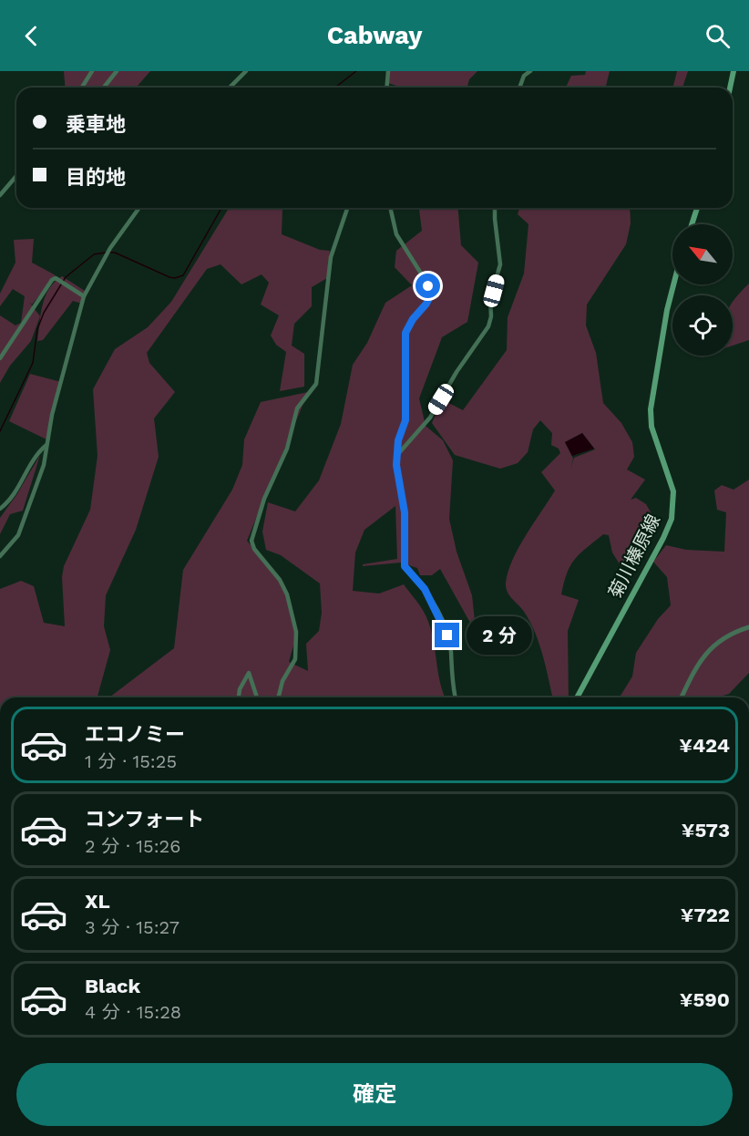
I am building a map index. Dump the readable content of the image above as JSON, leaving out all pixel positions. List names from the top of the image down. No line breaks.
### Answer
{"streets":{"main road":["菊川榛原線"]},"north":"top left","page":{"header":"Cabway","banner":["乗車地","目的地"],"bubble":"2 分","list":[{"name":"エコノミー","note":"1 分 · 15:25","value":"¥424"},{"name":"コンフォート","note":"2 分 · 15:26","value":"¥573"},{"name":"XL","note":"3 分 · 15:27","value":"¥722"},{"name":"Black","note":"4 分 · 15:28","value":"¥590"}],"buttons":"確定"}}
